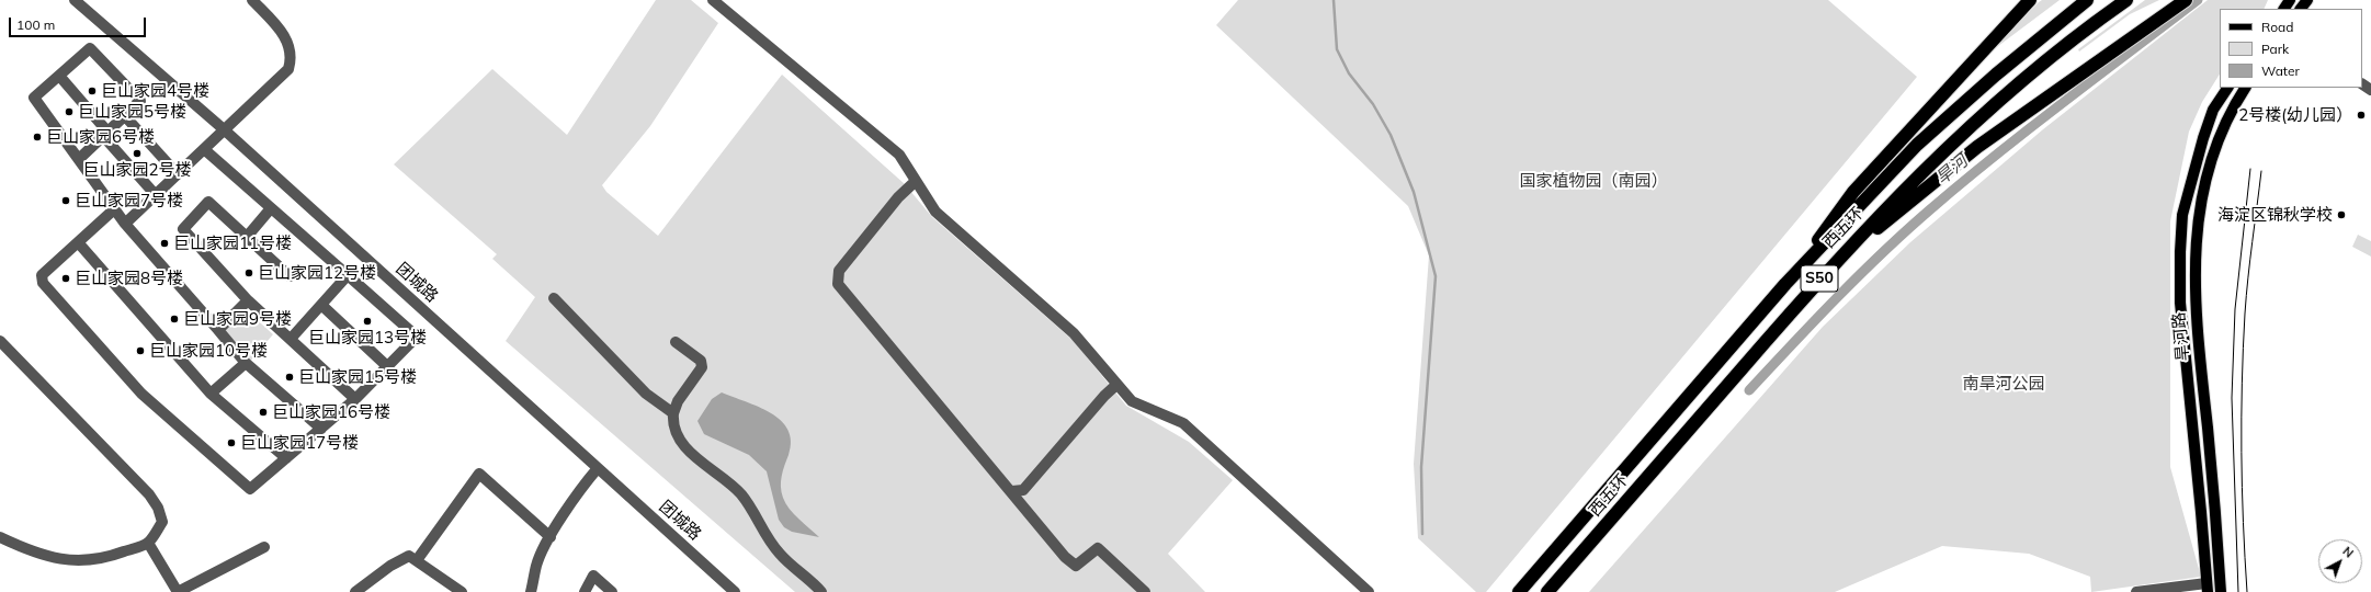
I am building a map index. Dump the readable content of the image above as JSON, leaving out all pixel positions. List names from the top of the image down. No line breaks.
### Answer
{"streets":{"highway":["西五环","S50"],"main road":["旱河路"],"street":["团城路"]},"water":["旱河"],"parks":["国家植物园（南园）","南旱河公园"],"places":["巨山家园4号楼","巨山家园5号楼","2号楼(幼儿园）","巨山家园6号楼","巨山家园2号楼","巨山家园7号楼","海淀区锦秋学校","巨山家园11号楼","巨山家园12号楼","巨山家园8号楼","巨山家园9号楼","巨山家园13号楼","巨山家园10号楼","巨山家园15号楼","巨山家园16号楼","巨山家园17号楼"],"legend":["Road","Park","Water"],"scale_bar":"100 m","north":"top right"}
